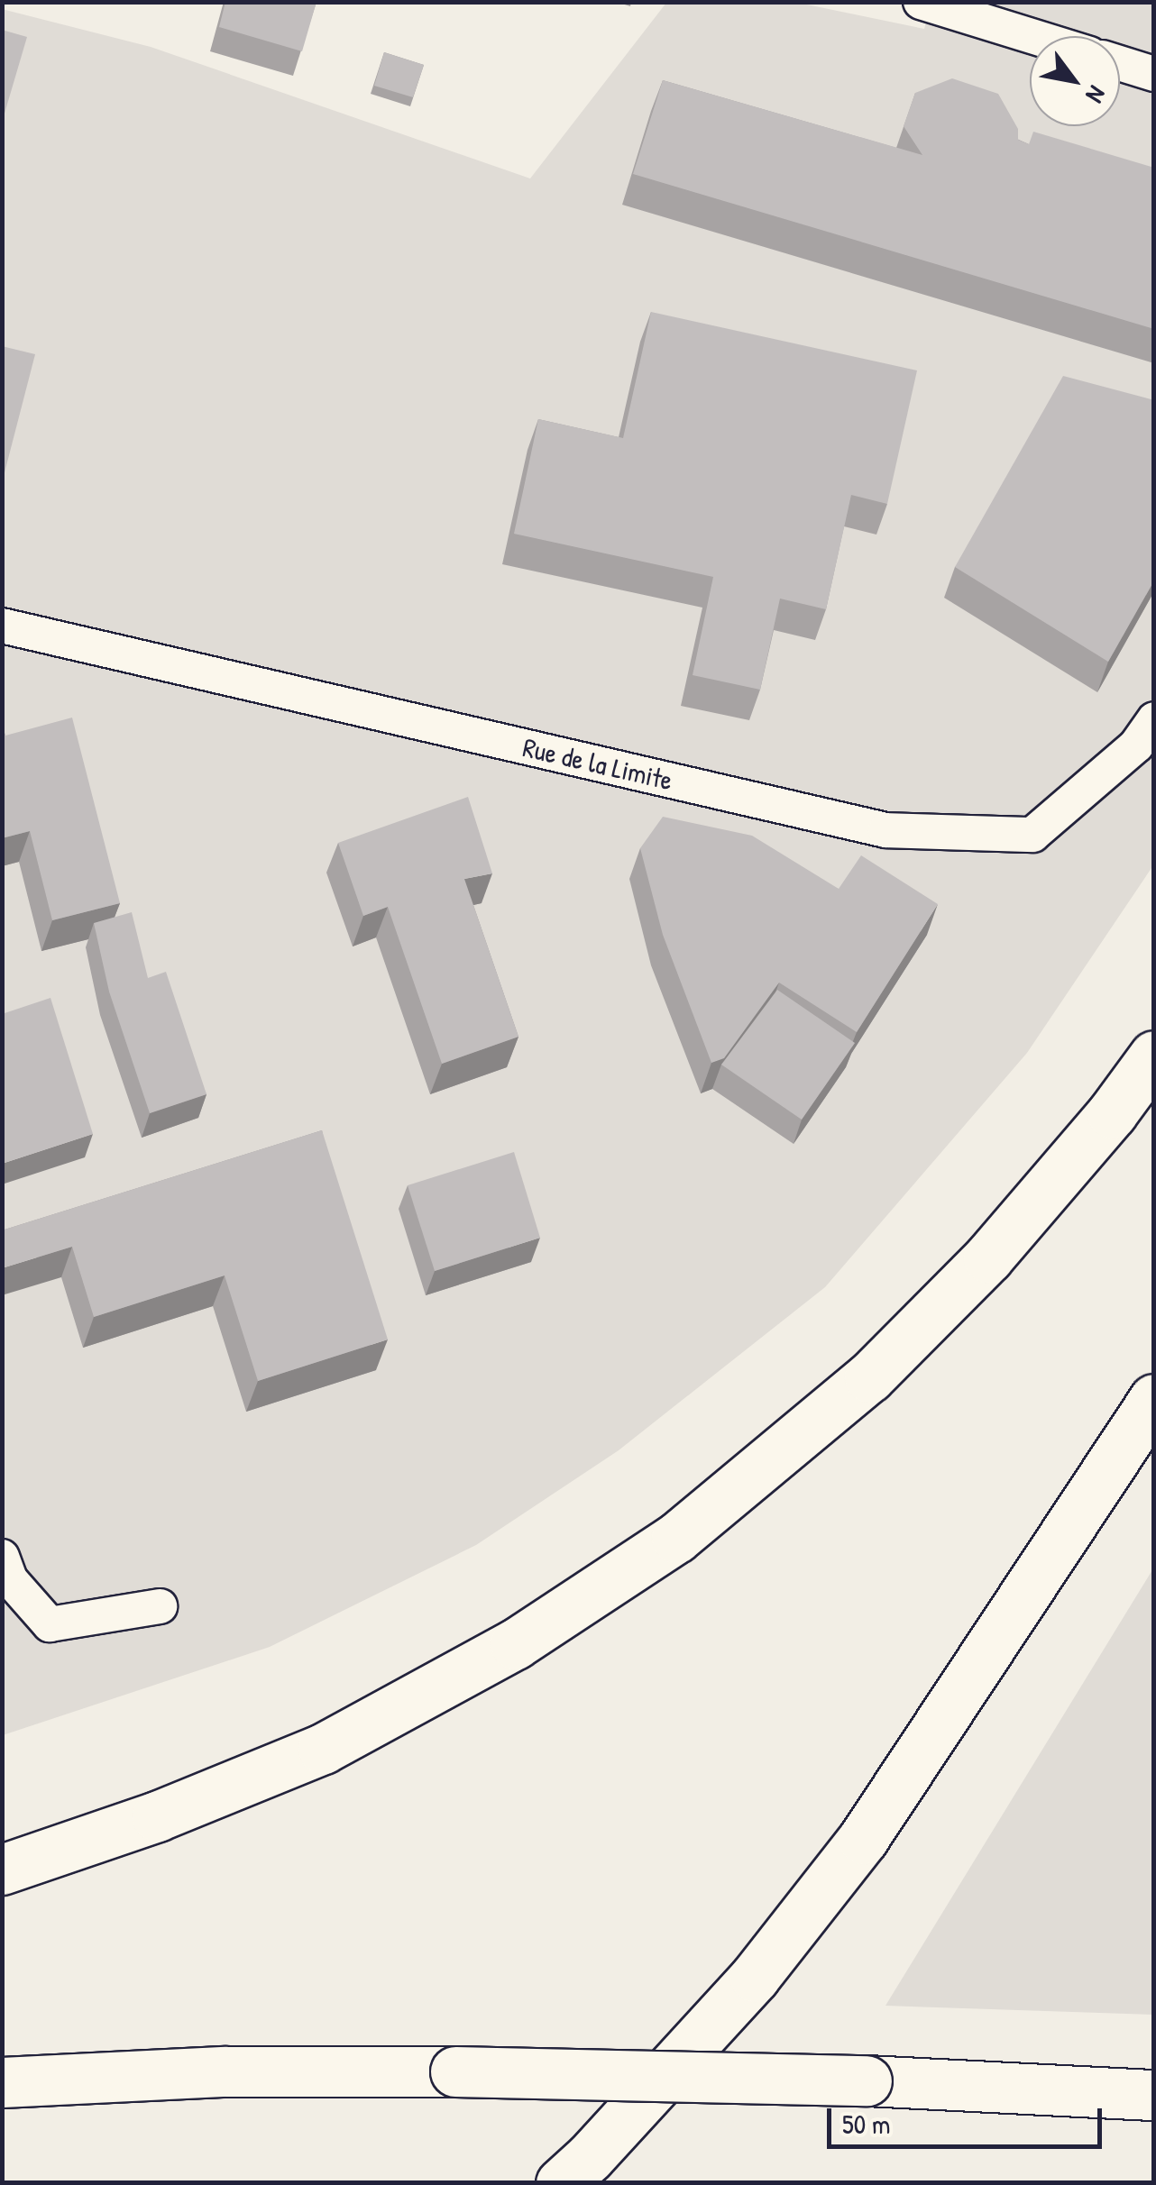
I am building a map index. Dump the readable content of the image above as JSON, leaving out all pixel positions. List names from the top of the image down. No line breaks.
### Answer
{"streets":{"street":["Rue de la Limite"]},"scale_bar":"50 m","north":"bottom right"}
